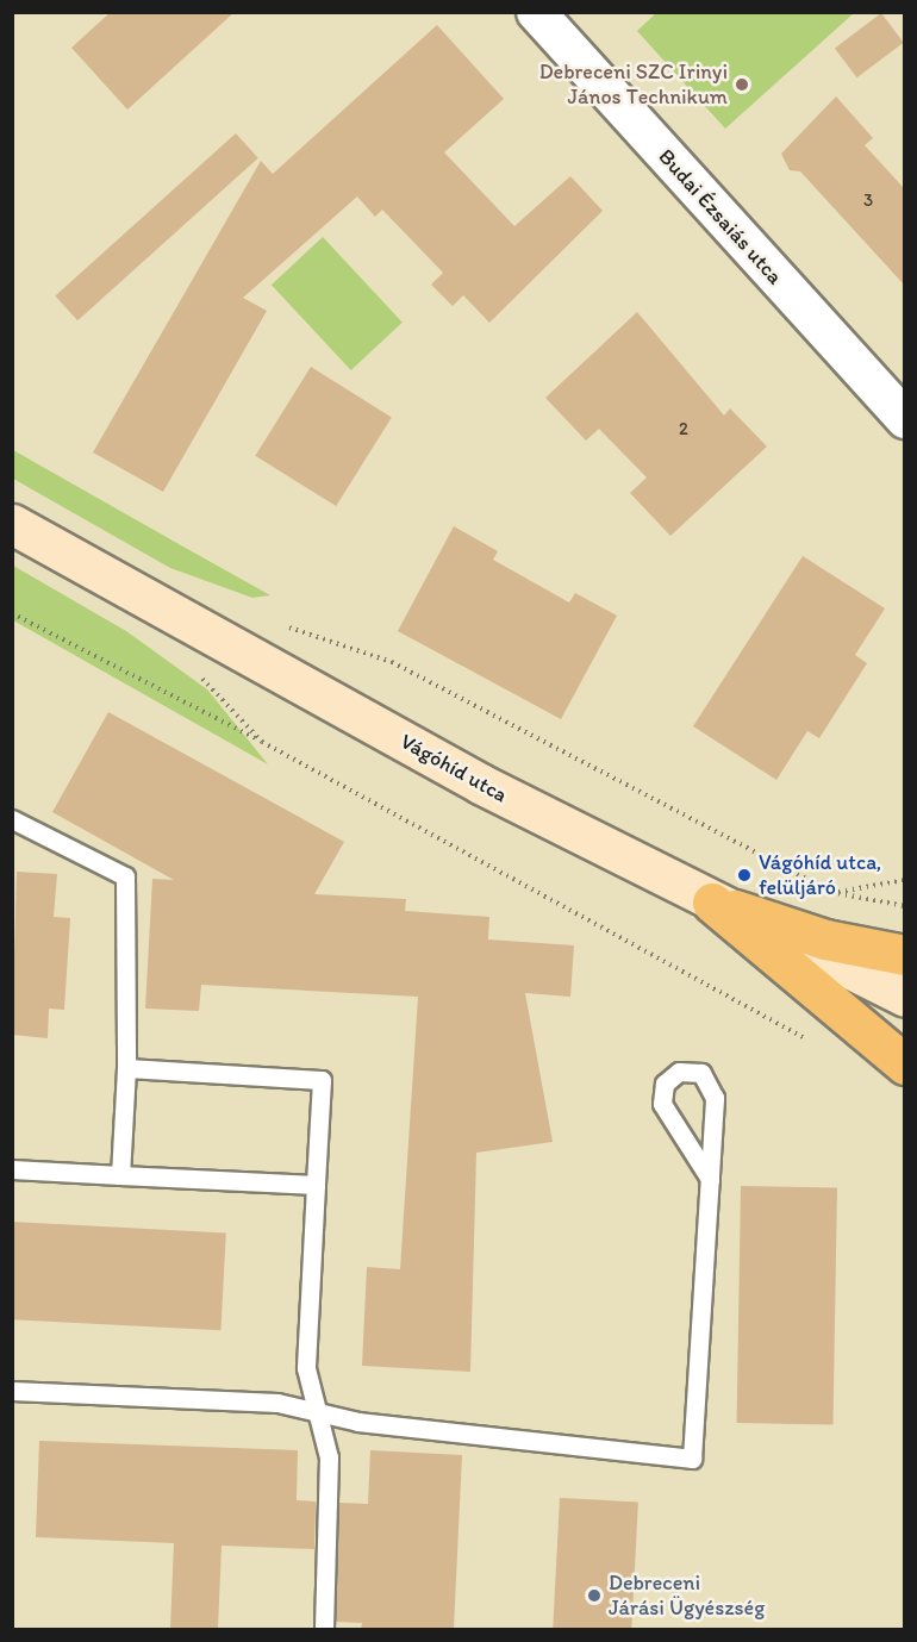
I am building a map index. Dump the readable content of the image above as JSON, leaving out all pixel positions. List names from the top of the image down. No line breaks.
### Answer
{"streets":{"main road":["Vágóhíd utca"],"street":["Budai Ézsaiás utca"]},"places":["Debreceni SZC Irinyi János Technikum","Vágóhíd utca, felüljáró","Debreceni Járási Ügyészség"],"house_numbers":["3","2"]}
